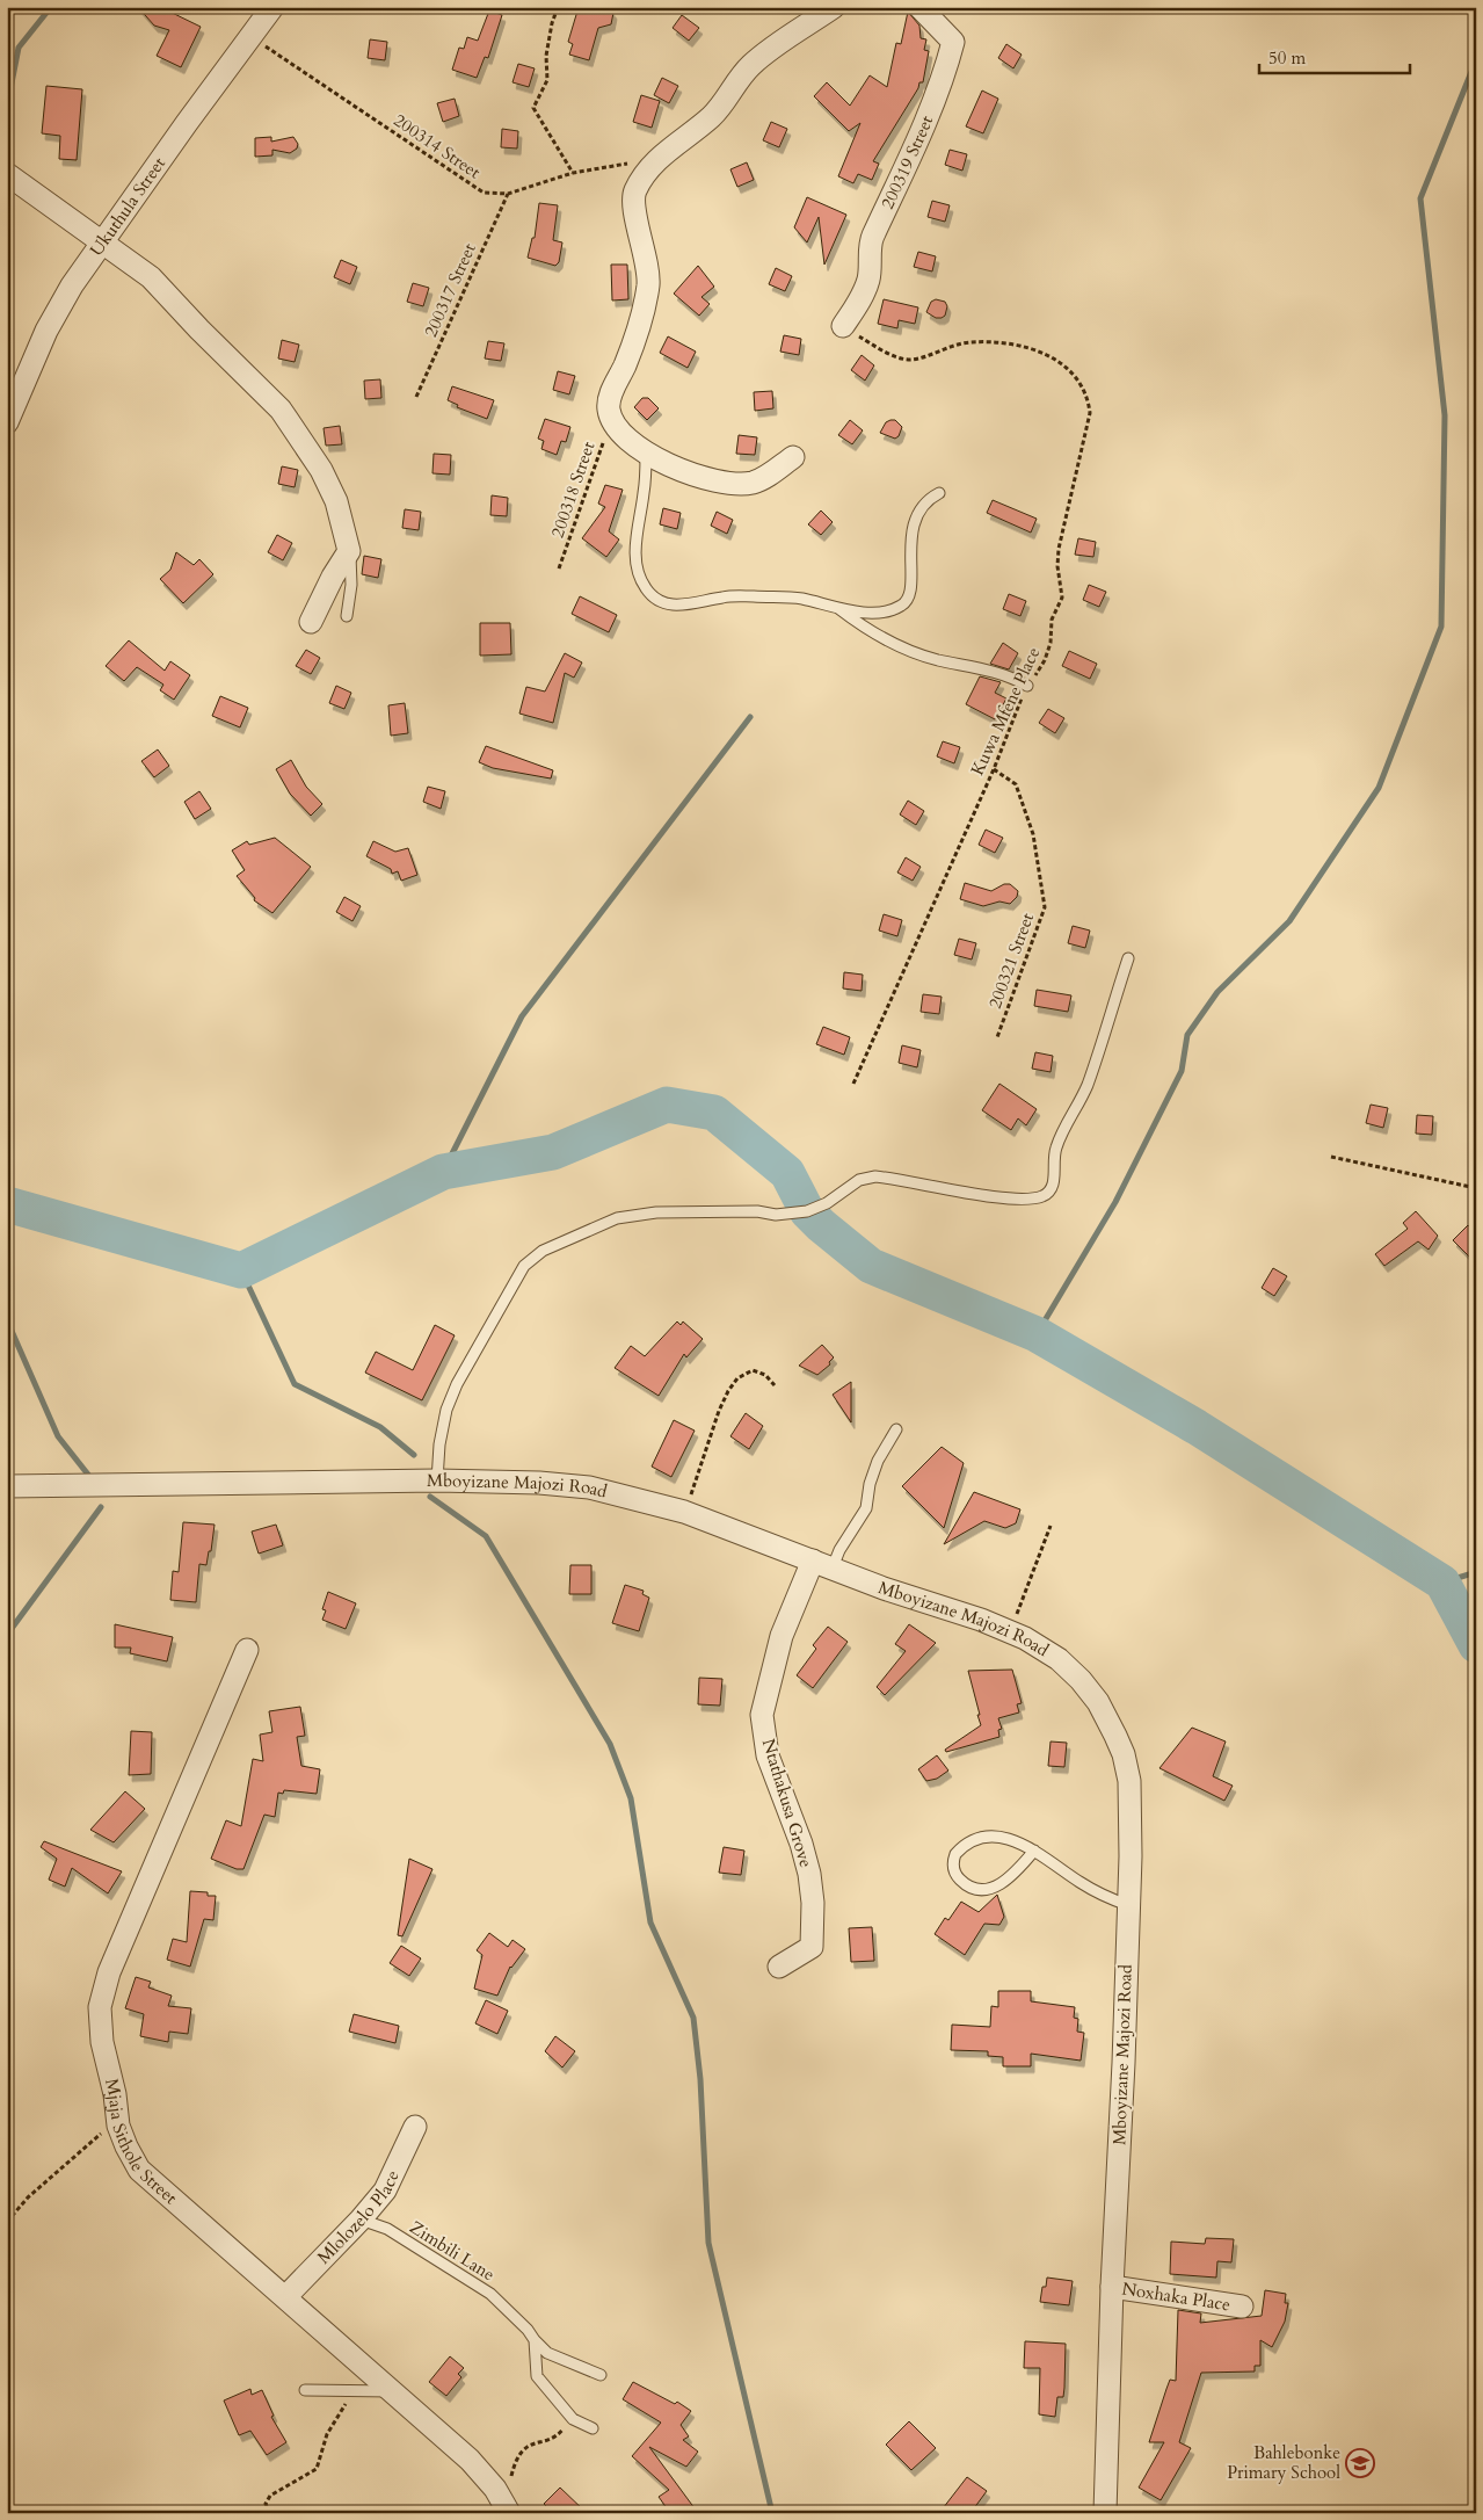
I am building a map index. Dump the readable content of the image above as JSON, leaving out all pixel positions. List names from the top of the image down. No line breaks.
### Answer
{"streets":{"street":["200319 Street","Ukuthula Street","Mboyizane Majozi Road","Ntathakusa Grove","Mjaja Sithole Street","Mlolozelo Place","Noxhaka Place"],"lane":["Zimbili Lane"],"path":["200314 Street","200317 Street","200318 Street","Kuwa Mfene Place","200321 Street"]},"crossings":[["200314 Street","Ukuthula Street"],["200314 Street","200317 Street"],["200319 Street","Kuwa Mfene Place"],["Kuwa Mfene Place","200321 Street"],["Mboyizane Majozi Road","Ntathakusa Grove"],["Mboyizane Majozi Road","Noxhaka Place"],["Mjaja Sithole Street","Mlolozelo Place"],["Mlolozelo Place","Zimbili Lane"]],"places":{"school or university":["Bahlebonke Primary School"]},"scale_bar":"50 m"}
